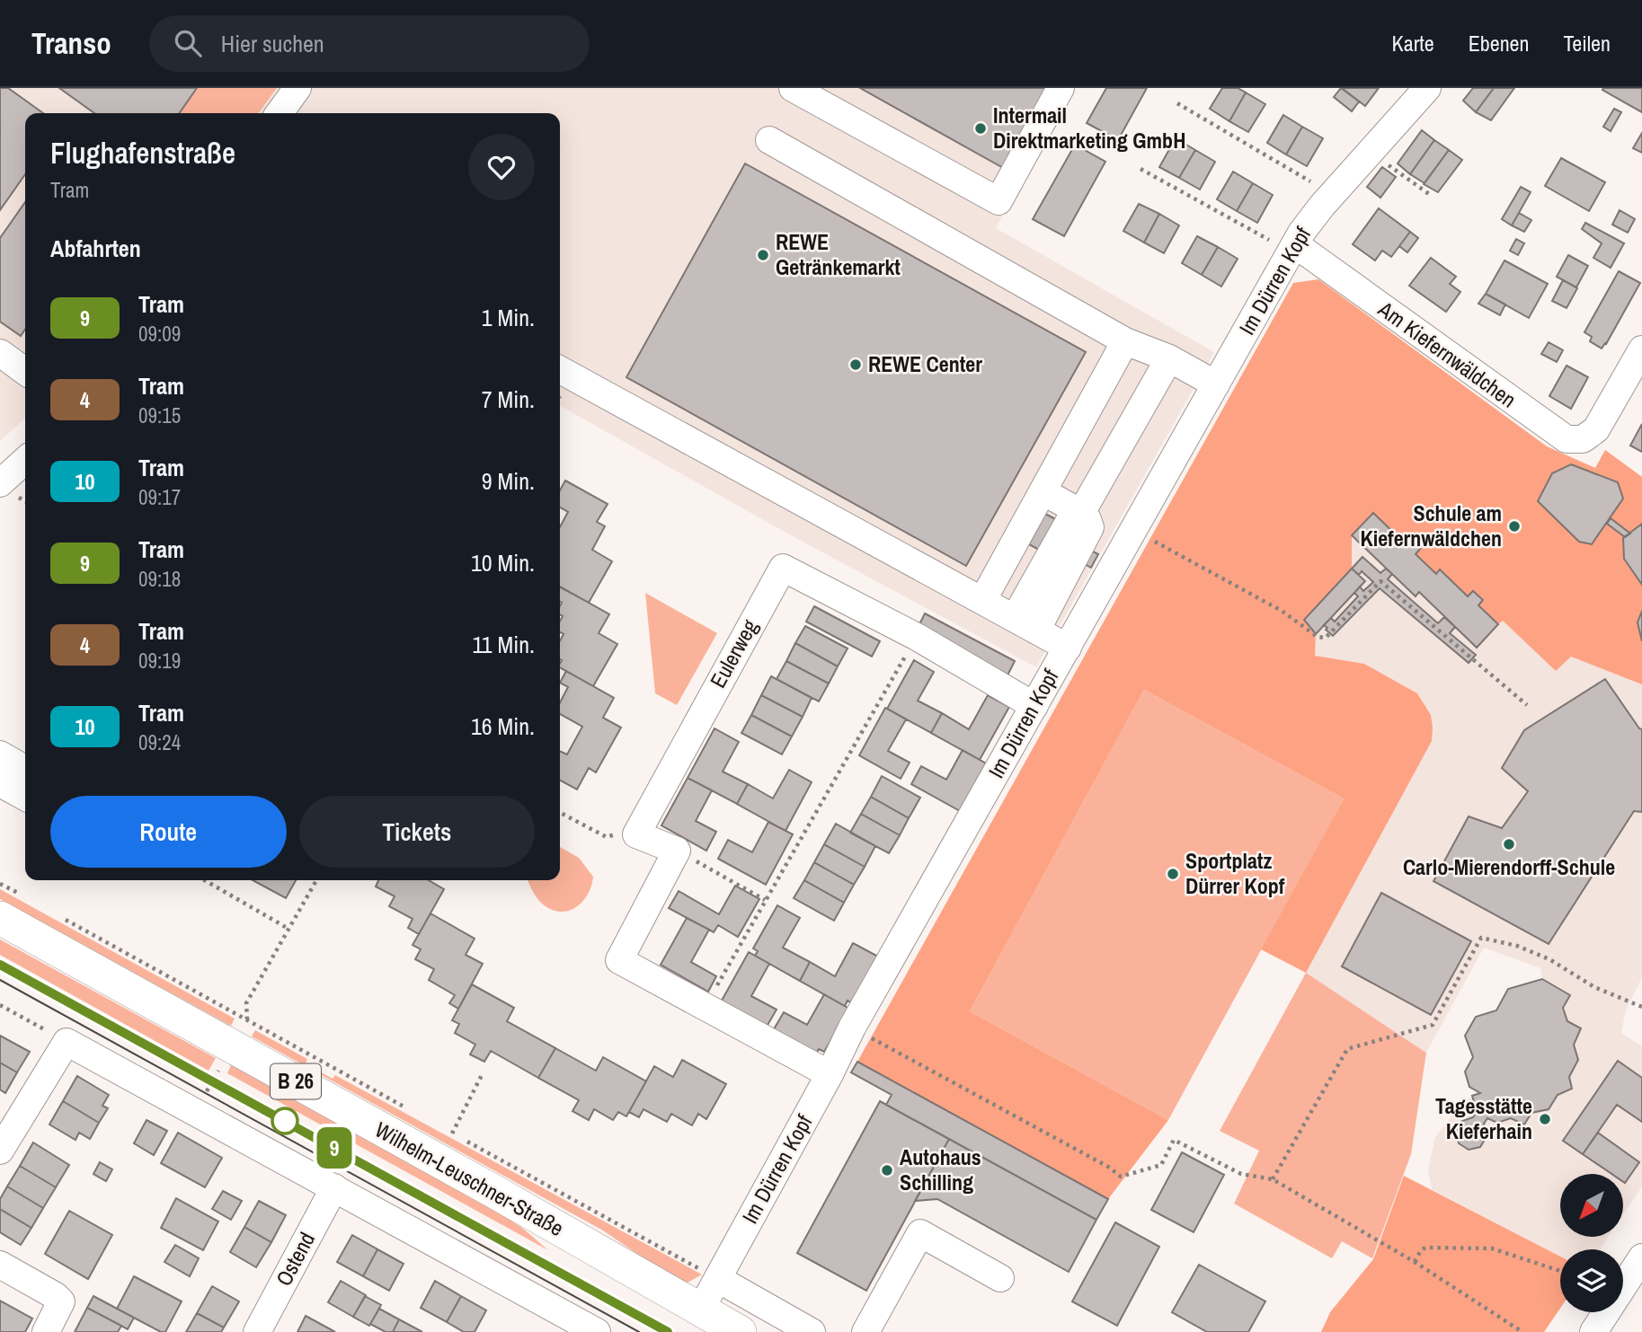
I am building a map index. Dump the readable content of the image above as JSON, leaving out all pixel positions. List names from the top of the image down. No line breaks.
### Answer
{"streets":{"main road":["B 26","Wilhelm-Leuschner-Straße"],"street":["Im Dürren Kopf","Am Kiefernwäldchen","Eulerweg","Ostend"]},"crossings":[["Im Dürren Kopf","Am Kiefernwäldchen"],["Im Dürren Kopf","Eulerweg"],["Im Dürren Kopf","Wilhelm-Leuschner-Straße"]],"places":["Intermail Direktmarketing GmbH","REWE Getränkemarkt","REWE Center","Schule am Kiefernwäldchen","Carlo-Mierendorff-Schule","Sportplatz Dürrer Kopf","Tagesstätte Kieferhain","Autohaus Schilling"],"lines":["tram line 9"],"north":"bottom left","page":{"header":"Transo","search":"Hier suchen","nav":["Karte","Ebenen","Teilen"],"on_map":"9","heading":[["Flughafenstraße","Tram"],"Abfahrten"],"list":[{"mark":"9","name":"Tram","note":"09:09","value":"1 Min."},{"mark":"4","name":"Tram","note":"09:15","value":"7 Min."},{"mark":"10","name":"Tram","note":"09:17","value":"9 Min."},{"mark":"9","name":"Tram","note":"09:18","value":"10 Min."},{"mark":"4","name":"Tram","note":"09:19","value":"11 Min."},{"mark":"10","name":"Tram","note":"09:24","value":"16 Min."}],"buttons":["Route","Tickets"]}}
